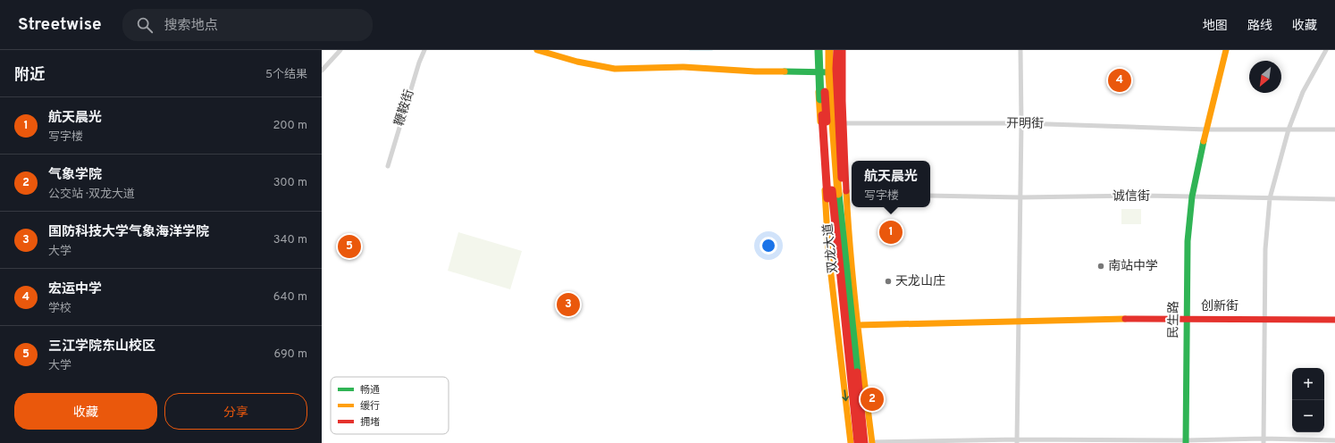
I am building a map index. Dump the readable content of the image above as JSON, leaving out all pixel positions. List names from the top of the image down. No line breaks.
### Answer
{"streets":{"main road":["双龙大道","创新街","民生路"],"street":["鞭鞍街","开明街","诚信街"]},"crossings":[["开明街","双龙大道"],["开明街","民生路"],["诚信街","民生路"],["双龙大道","创新街"],["创新街","民生路"]],"places":["南站中学","天龙山庄"],"legend":["畅通","缓行","拥堵"],"north":"bottom left","page":{"header":"Streetwise","search":"搜索地点","nav":["地图","路线","收藏"],"heading":["附近","5个结果"],"pins":["4","1","5","3","2"],"list":[{"mark":"1","name":"航天晨光","note":"写字楼","value":"200 m"},{"mark":"2","name":"气象学院","note":"公交站 · 双龙大道","value":"300 m"},{"mark":"3","name":"国防科技大学气象海洋学院","note":"大学","value":"340 m"},{"mark":"4","name":"宏运中学","note":"学校","value":"640 m"},{"mark":"5","name":"三江学院东山校区","note":"大学","value":"690 m"}],"popup":["航天晨光","写字楼"],"map_buttons":["+","−"],"buttons":["收藏","分享"]}}
